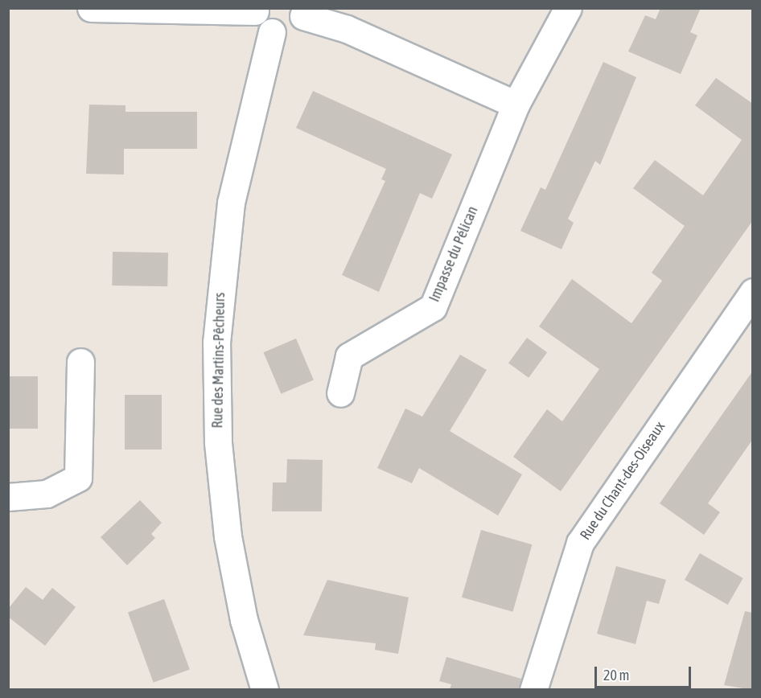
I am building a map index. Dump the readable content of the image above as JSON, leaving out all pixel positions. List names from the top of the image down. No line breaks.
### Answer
{"streets":{"street":["Impasse du Pélican","Rue des Martins-Pêcheurs","Rue du Chant-des-Oiseaux"]},"scale_bar":"20 m"}
